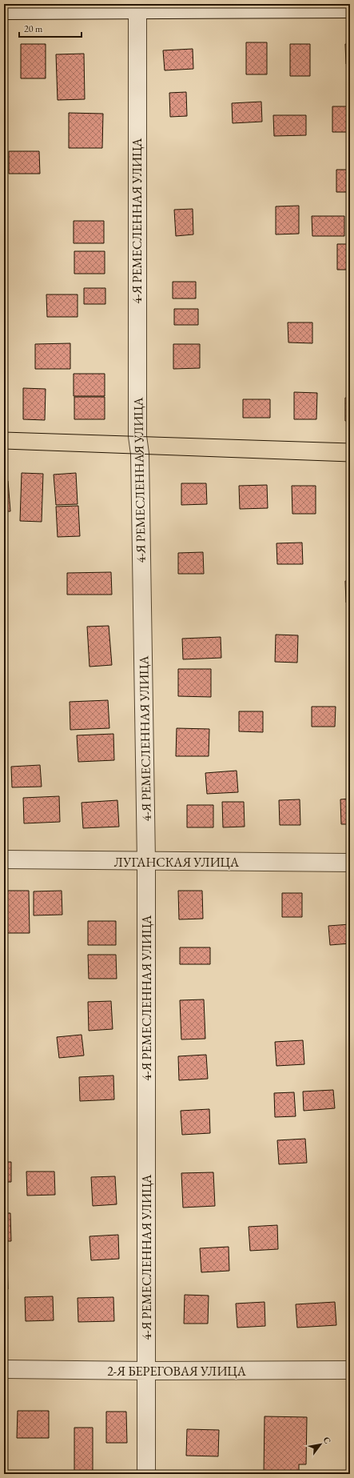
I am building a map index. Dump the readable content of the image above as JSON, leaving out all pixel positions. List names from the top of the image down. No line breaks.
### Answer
{"streets":{"street":["4-Я РЕМЕСЛЕННАЯ УЛИЦА","ЛУГАНСКАЯ УЛИЦА","2-Я БЕРЕГОВАЯ УЛИЦА"]},"crossings":[["4-Я РЕМЕСЛЕННАЯ УЛИЦА","ЛУГАНСКАЯ УЛИЦА"],["4-Я РЕМЕСЛЕННАЯ УЛИЦА","2-Я БЕРЕГОВАЯ УЛИЦА"]],"scale_bar":"20 m","north":"top right"}
